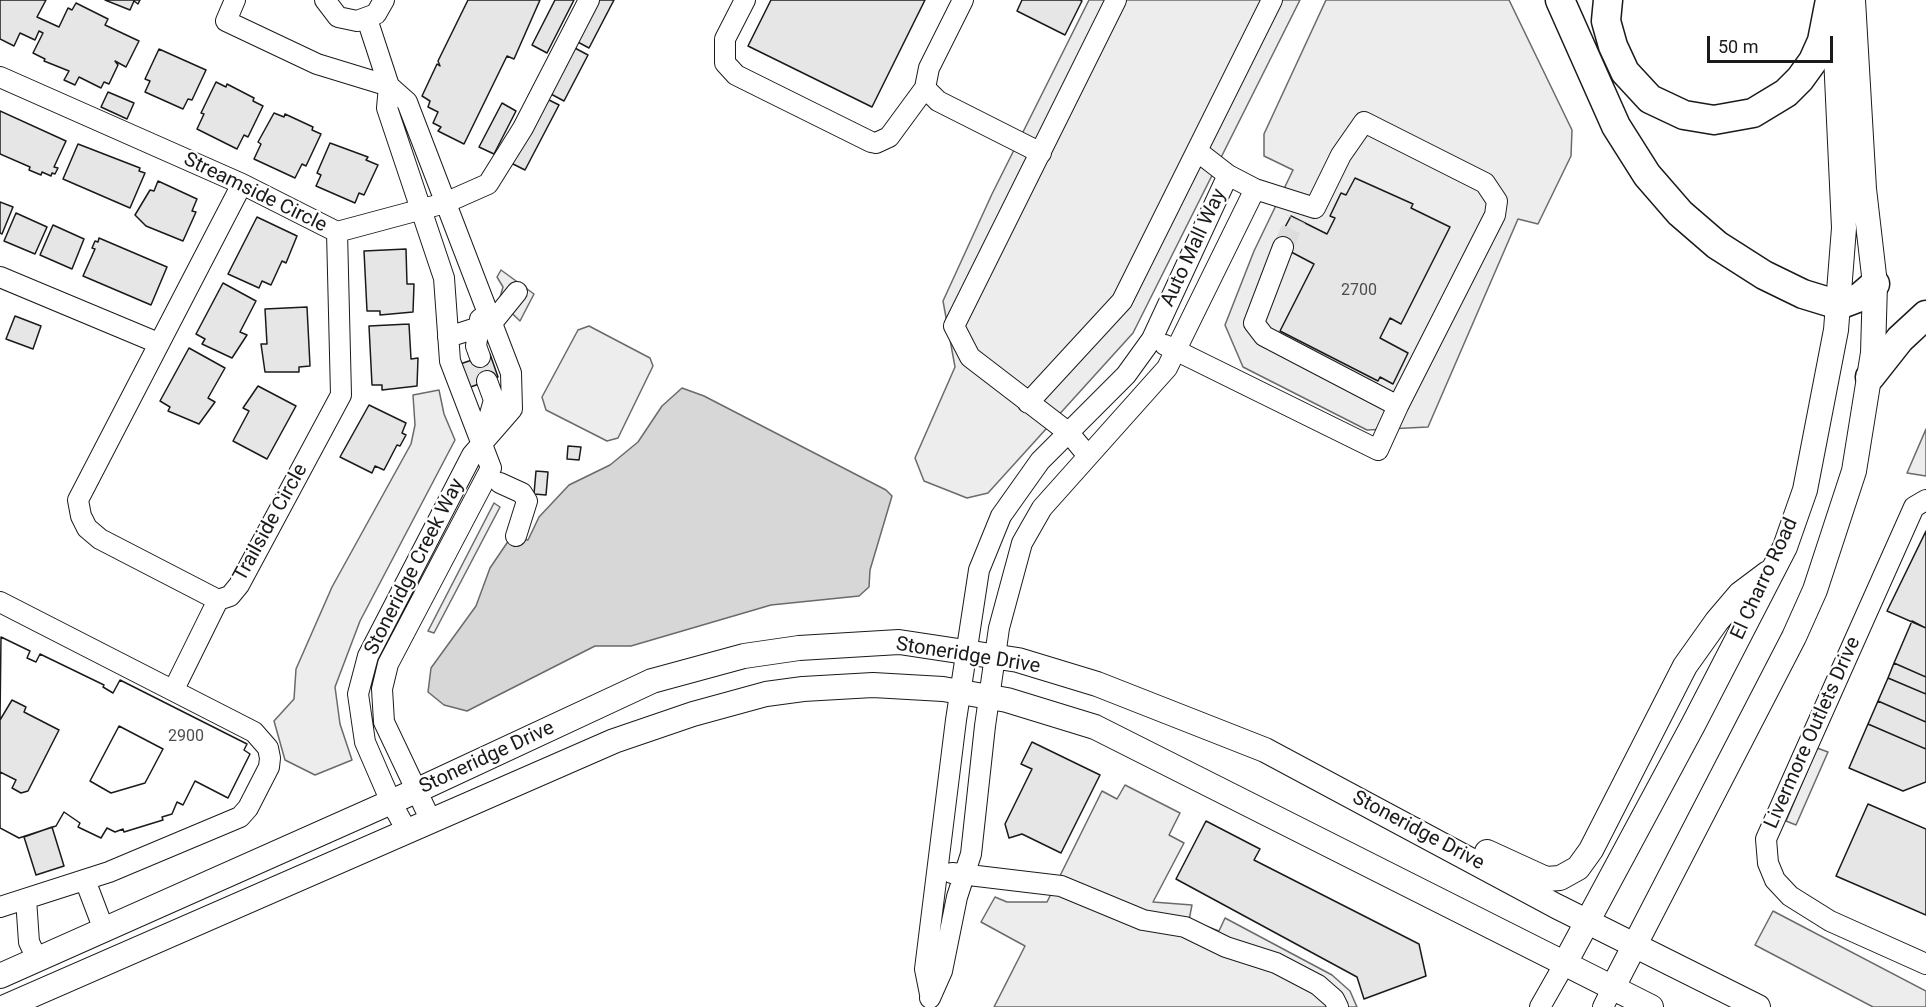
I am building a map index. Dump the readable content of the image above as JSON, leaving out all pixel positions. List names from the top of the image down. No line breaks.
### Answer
{"streets":{"main road":["El Charro Road","Stoneridge Drive"],"street":["Streamside Circle","Auto Mall Way","Trailside Circle","Stoneridge Creek Way","Livermore Outlets Drive"]},"crossings":[["Streamside Circle","Trailside Circle"],["Streamside Circle","Stoneridge Creek Way"],["Auto Mall Way","Stoneridge Drive"],["Stoneridge Creek Way","Stoneridge Drive"],["El Charro Road","Stoneridge Drive"]],"house_numbers":["2700","2900"],"scale_bar":"50 m"}
